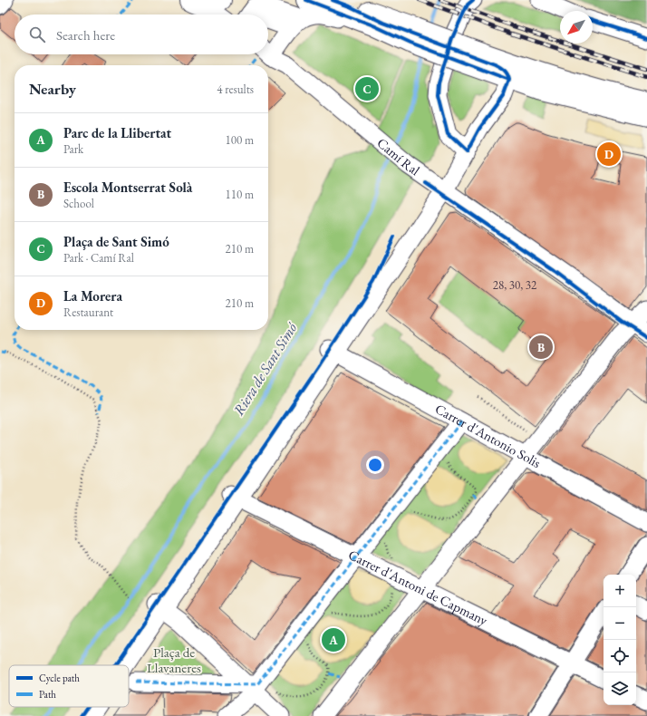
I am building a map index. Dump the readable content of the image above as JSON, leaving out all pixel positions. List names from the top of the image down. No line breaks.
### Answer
{"streets":{"street":["Camí Ral","Carrer d'Antonio Solis","Carrer d'Antoni de Capmany"]},"water":["Riera de Sant Simó"],"parks":["Plaça de Llavaneres"],"house_numbers":["28, 30, 32"],"legend":["Cycle path","Path"],"north":"bottom left","page":{"search":"Search here","heading":["Nearby","4 results"],"pins":["C","D","B","A"],"list":[{"mark":"A","name":"Parc de la Llibertat","note":"Park","value":"100 m"},{"mark":"B","name":"Escola Montserrat Solà","note":"School","value":"110 m"},{"mark":"C","name":"Plaça de Sant Simó","note":"Park · Camí Ral","value":"210 m"},{"mark":"D","name":"La Morera","note":"Restaurant","value":"210 m"}],"map_buttons":["+","−"]}}
